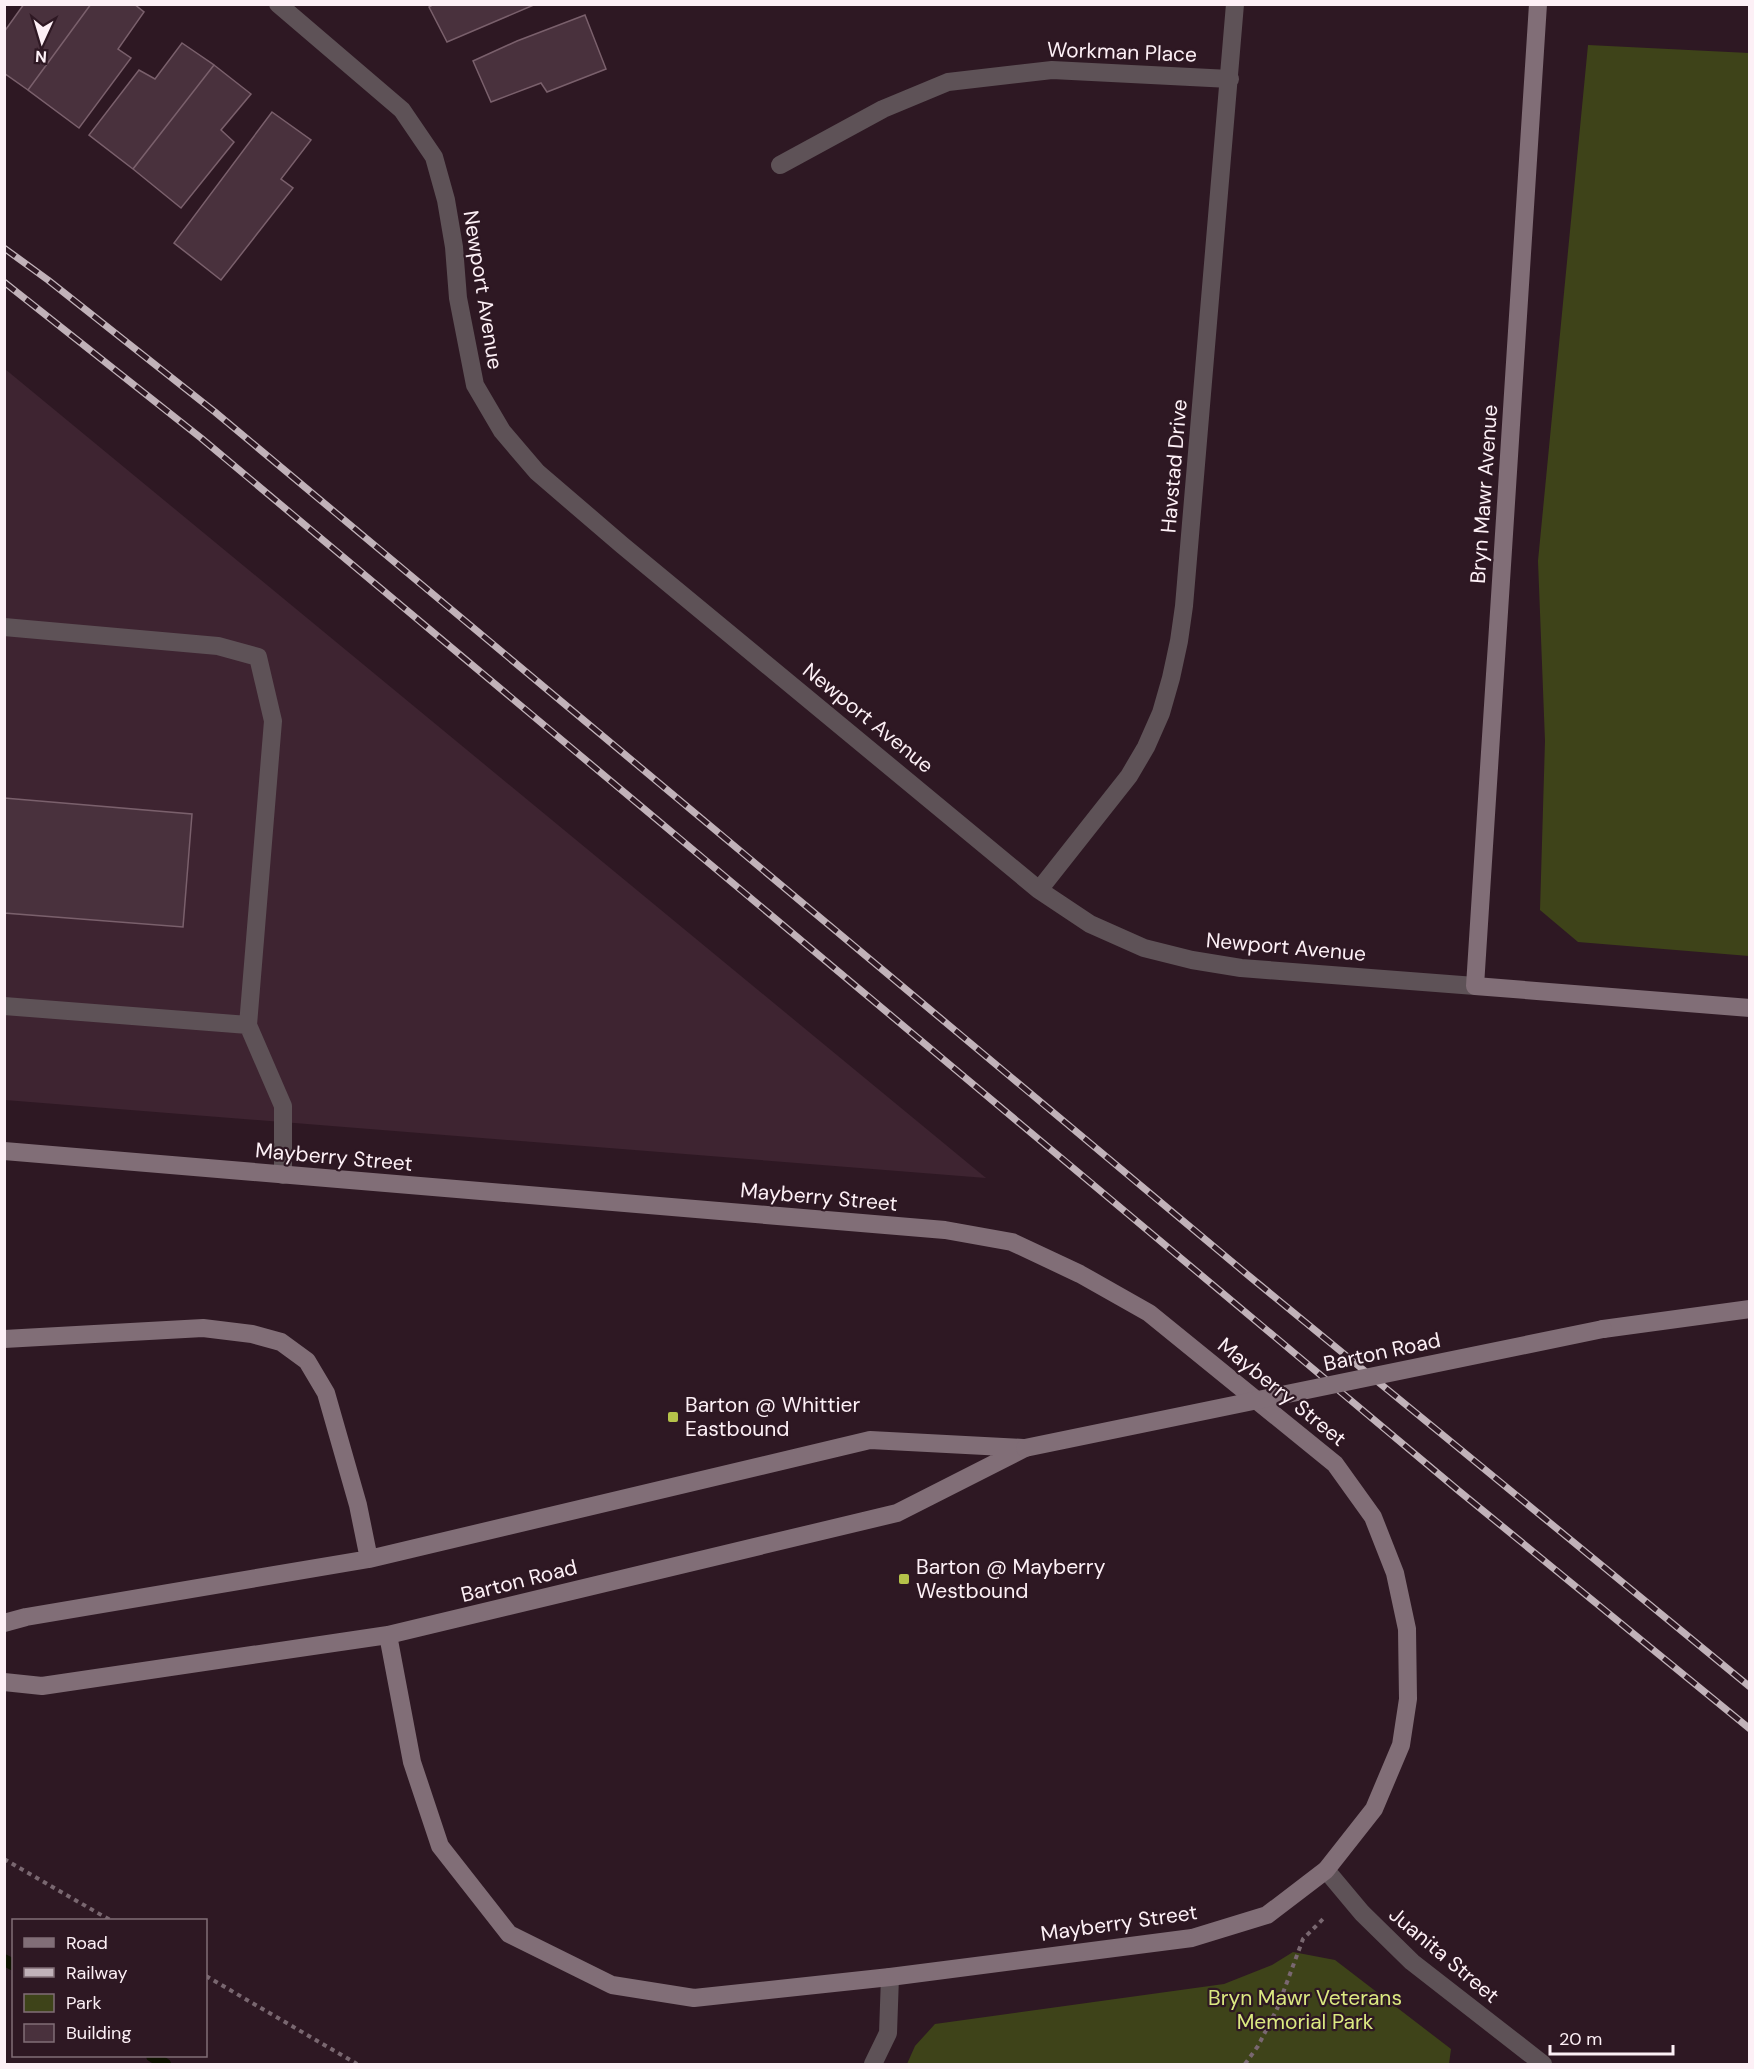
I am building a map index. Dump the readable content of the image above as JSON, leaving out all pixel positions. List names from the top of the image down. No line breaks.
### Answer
{"streets":{"street":["Workman Place","Newport Avenue","Havstad Drive","Bryn Mawr Avenue","Mayberry Street","Barton Road","Juanita Street"]},"crossings":[["Workman Place","Havstad Drive"],["Newport Avenue","Havstad Drive"],["Newport Avenue","Bryn Mawr Avenue"],["Mayberry Street","Barton Road"],["Mayberry Street","Juanita Street"]],"parks":["Bryn Mawr Veterans Memorial Park"],"places":{"transit":["Barton @ Whittier Eastbound","Barton @ Mayberry Westbound"]},"legend":["Road","Railway","Park","Building"],"scale_bar":"20 m","north":"bottom"}
